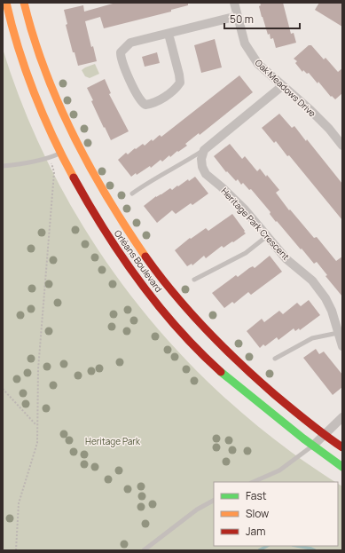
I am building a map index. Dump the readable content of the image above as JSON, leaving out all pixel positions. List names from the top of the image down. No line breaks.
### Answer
{"streets":{"main road":["Orléans Boulevard"],"street":["Oak Meadows Drive","Heritage Park Crescent"]},"parks":["Heritage Park"],"legend":["Fast","Slow","Jam"],"scale_bar":"50 m"}
